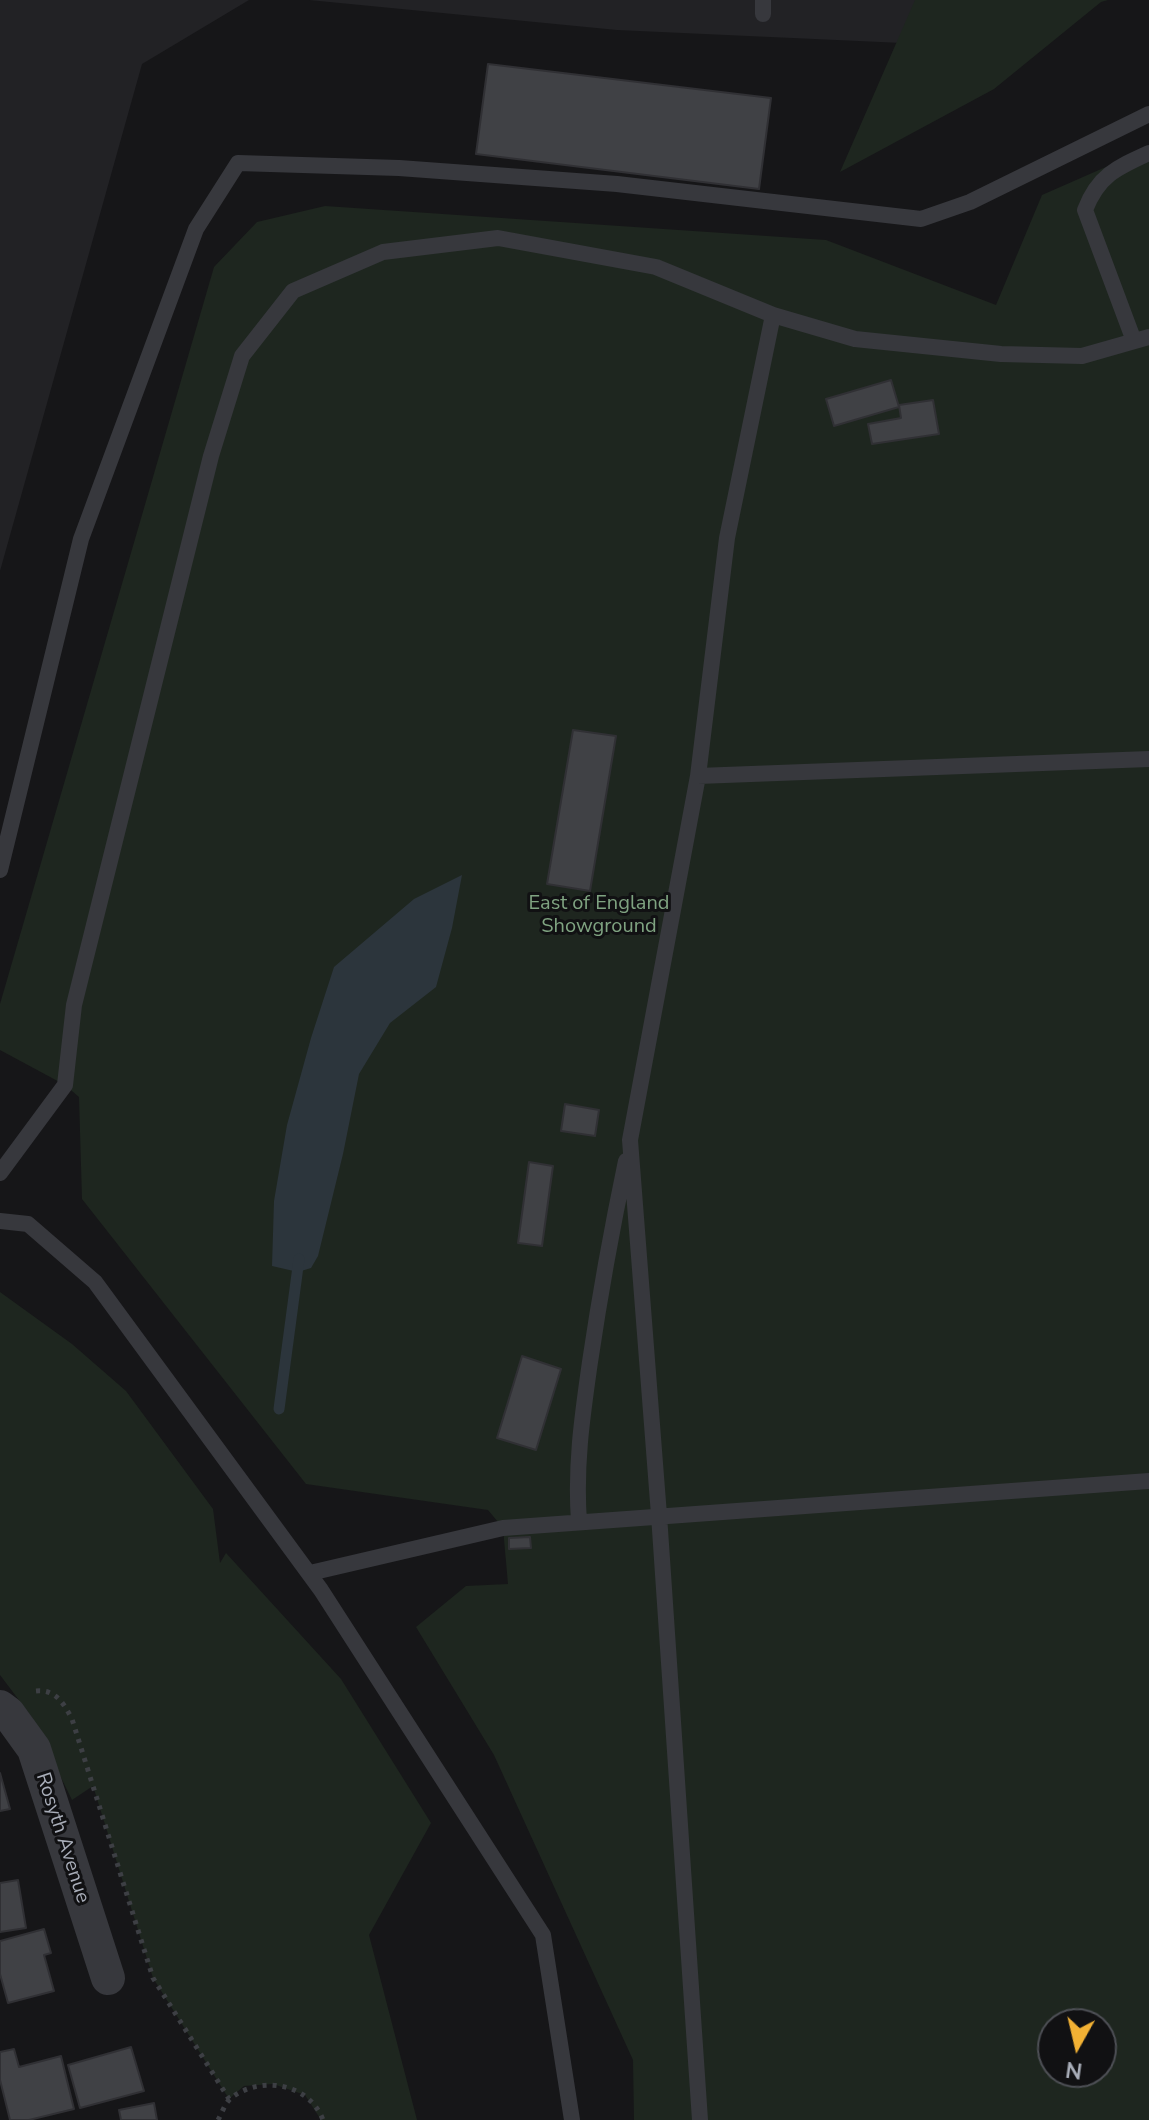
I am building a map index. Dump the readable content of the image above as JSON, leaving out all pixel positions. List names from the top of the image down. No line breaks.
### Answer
{"streets":{"street":["Rosyth Avenue"]},"parks":["East of England Showground"],"north":"bottom"}
